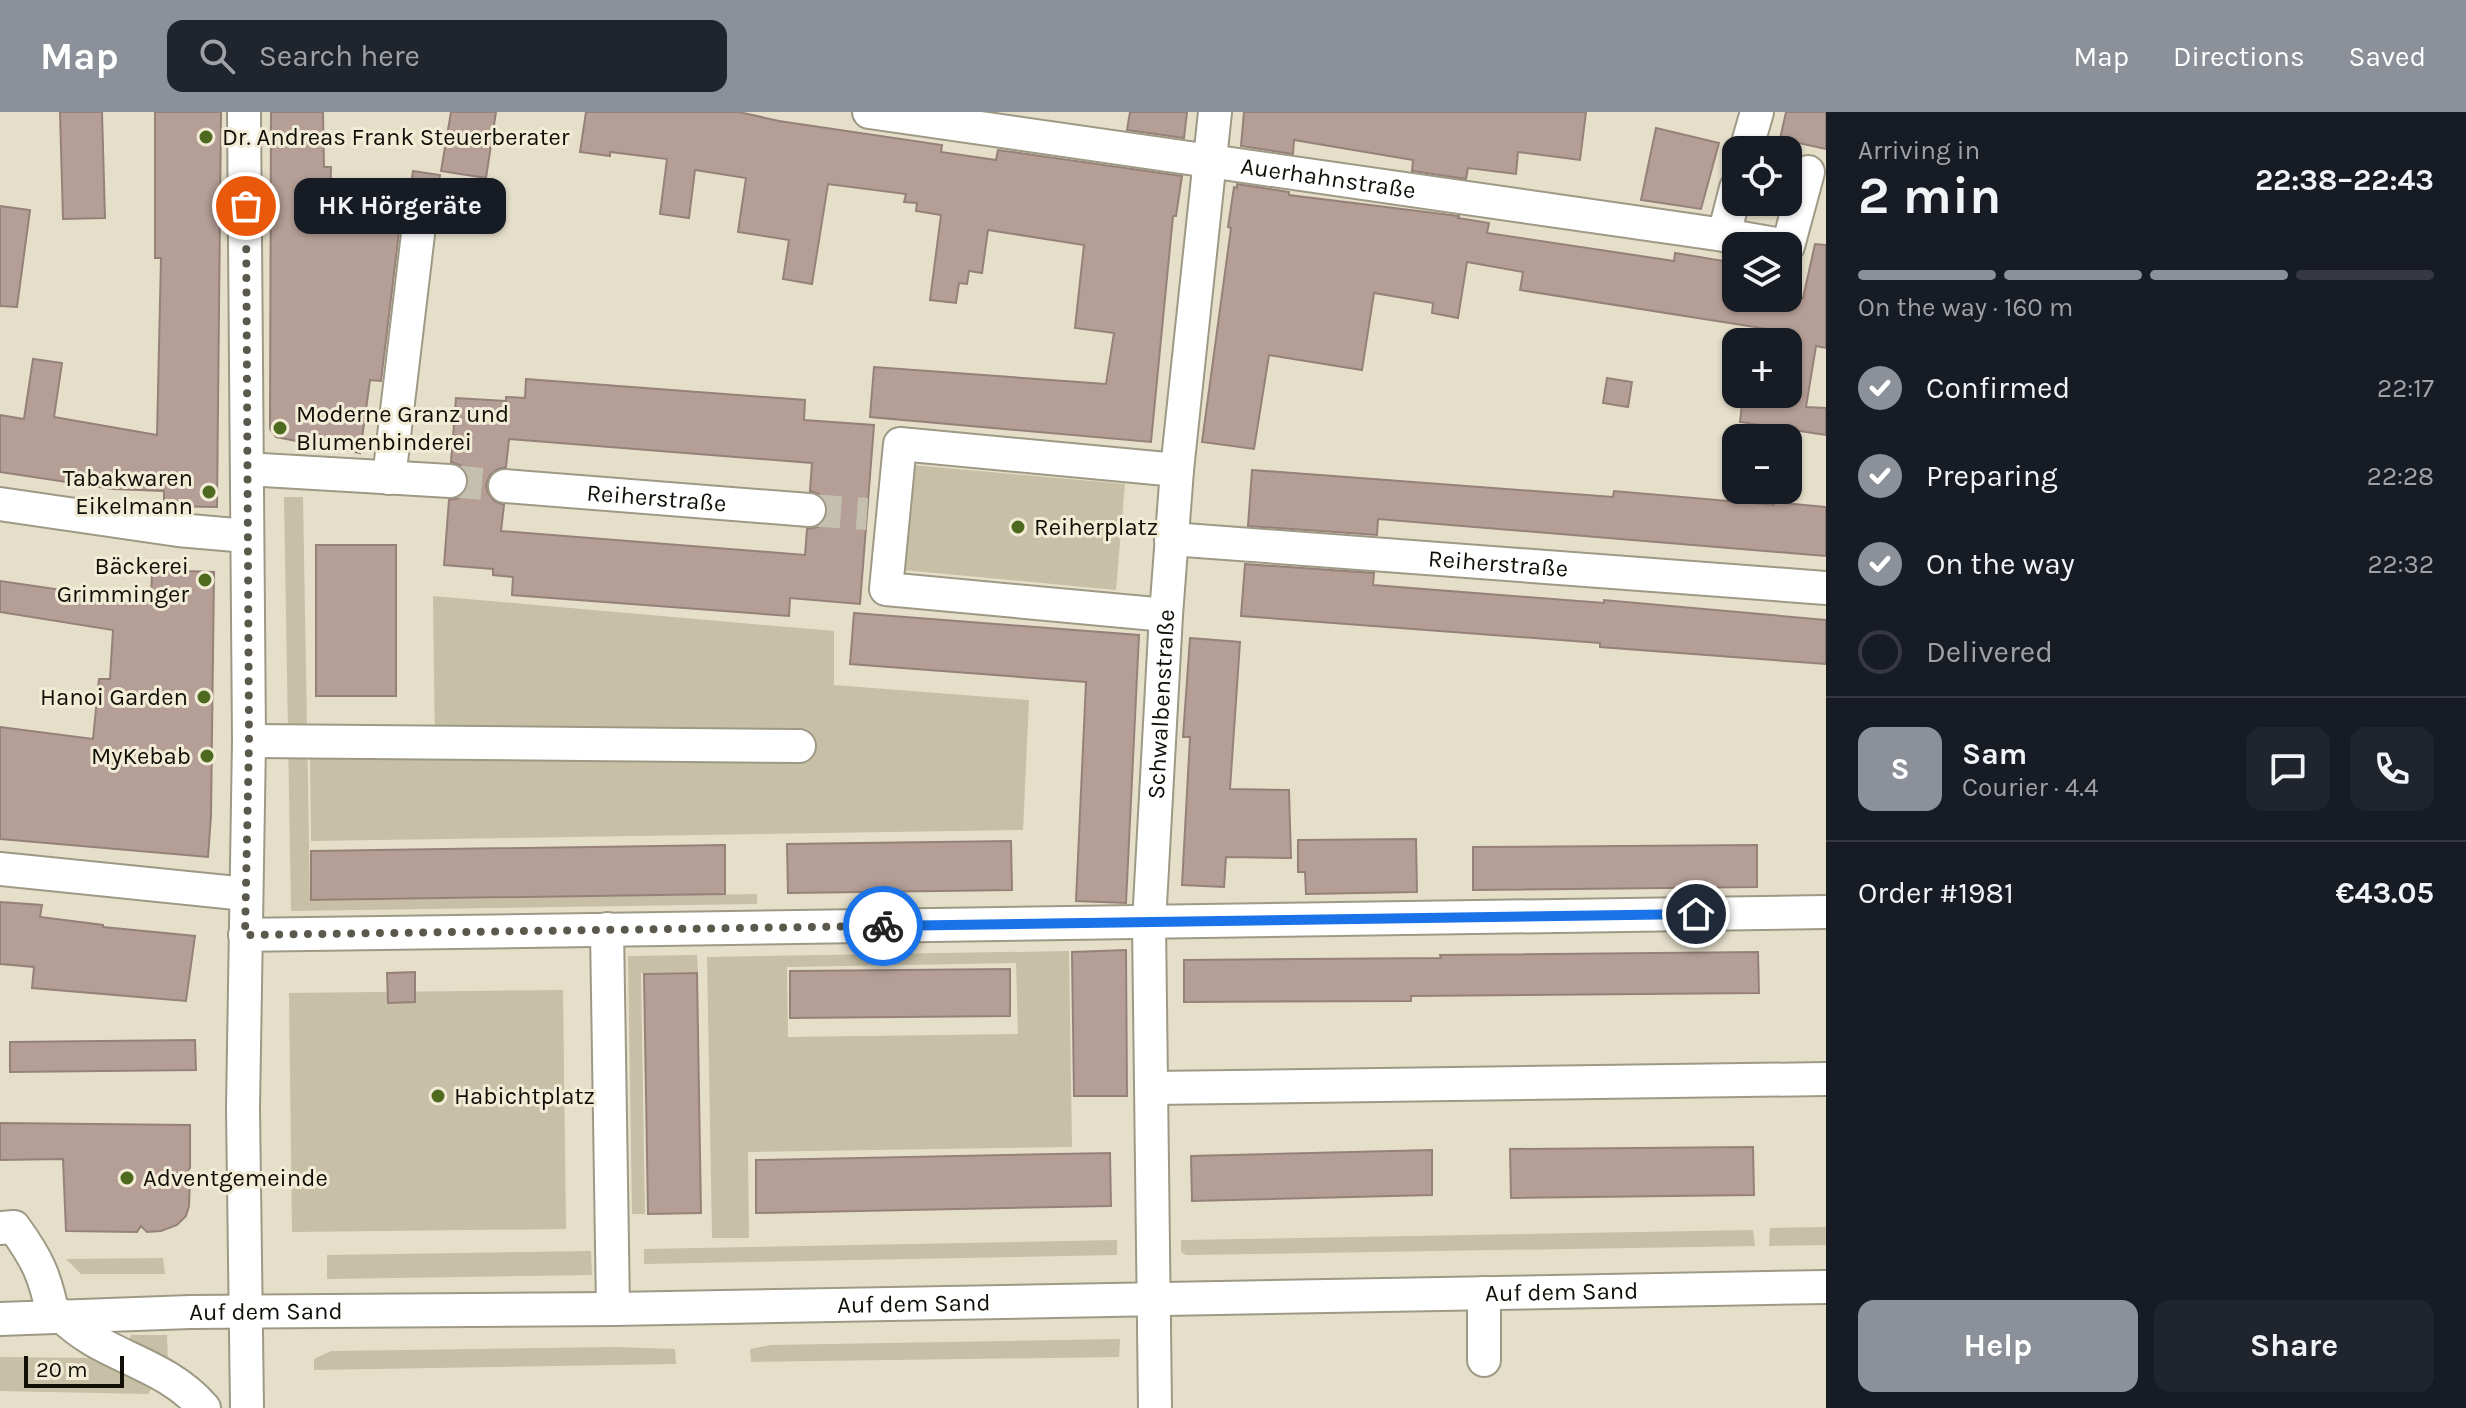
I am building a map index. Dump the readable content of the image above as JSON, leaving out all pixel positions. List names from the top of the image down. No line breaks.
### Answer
{"streets":{"street":["Auerhahnstraße","Reiherstraße","Schwalbenstraße","Auf dem Sand"]},"crossings":[["Auerhahnstraße","Schwalbenstraße"],["Reiherstraße","Schwalbenstraße"],["Schwalbenstraße","Auf dem Sand"]],"places":["Dr. Andreas Frank Steuerberater","HK Hörgeräte","Moderne Granz und Blumenbinderei","Tabakwaren Eikelmann","Reiherplatz","Bäckerei Grimminger","Hanoi Garden","MyKebab","Habichtplatz","Adventgemeinde"],"scale_bar":"20 m","page":{"header":"Map","search":"Search here","nav":["Map","Directions","Saved"],"heading":["2 min","Arriving in","22:38–22:43"],"panel":["Sam","Courier · 4.4","Order #1981","€43.05"],"map_buttons":["+","−"],"bubble":"HK Hörgeräte","bar":"On the way · 160 m","list":[["Confirmed","22:17"],["Preparing","22:28"],["On the way","22:32"],"Delivered"],"round":"S","buttons":["Help","Share"],"scale":"20 m"}}
